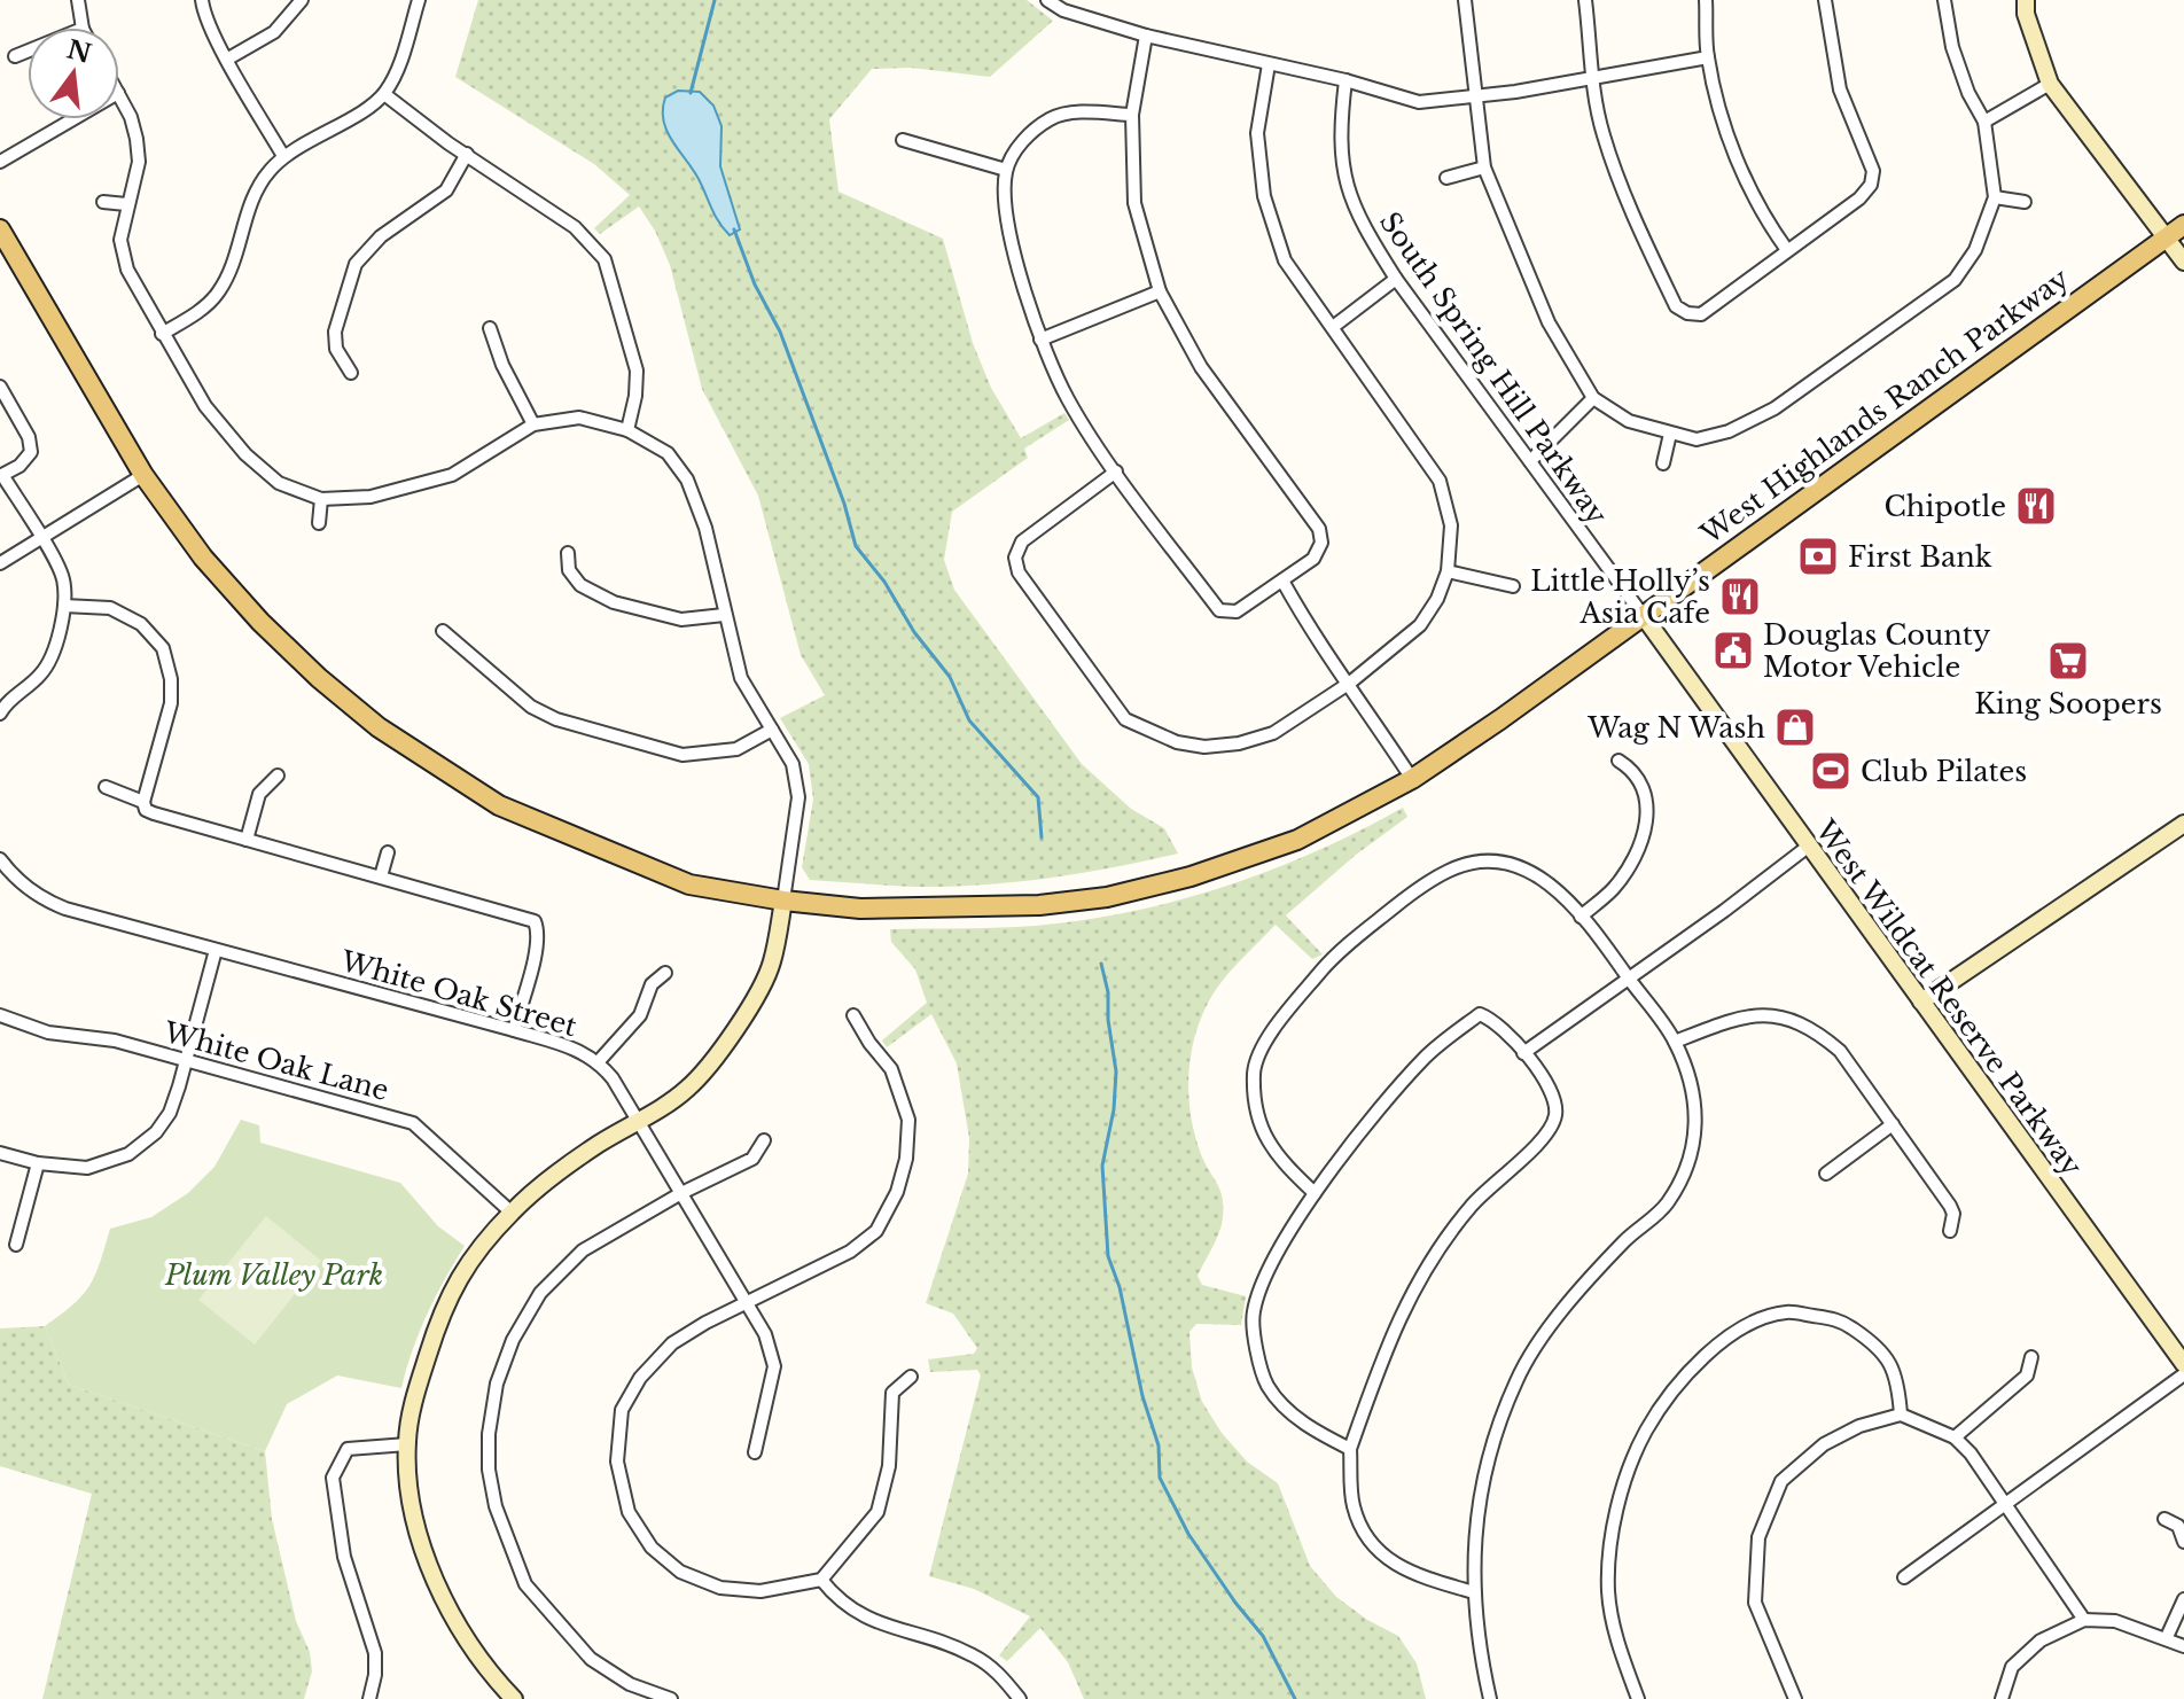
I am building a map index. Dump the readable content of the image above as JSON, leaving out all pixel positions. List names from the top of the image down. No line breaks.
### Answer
{"streets":{"main road":["West Highlands Ranch Parkway"],"street":["South Spring Hill Parkway","White Oak Street","West Wildcat Reserve Parkway","White Oak Lane"]},"crossings":[["South Spring Hill Parkway","West Highlands Ranch Parkway"],["South Spring Hill Parkway","West Wildcat Reserve Parkway"],["West Highlands Ranch Parkway","West Wildcat Reserve Parkway"]],"parks":["Plum Valley Park"],"places":{"restaurant":["Chipotle","Little Holly’s Asia Cafe"],"bank":["First Bank"],"public building":["Douglas County Motor Vehicle"],"supermarket":["King Soopers"],"shop":["Wag N Wash"],"sports":["Club Pilates"]},"north":"top"}
